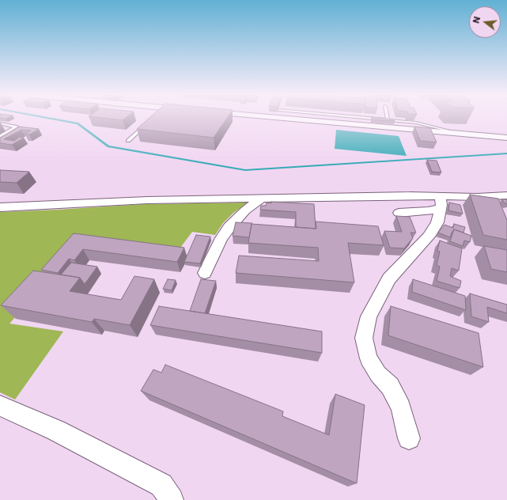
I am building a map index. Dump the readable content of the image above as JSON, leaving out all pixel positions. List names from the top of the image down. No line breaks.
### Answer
{"north":"left"}
